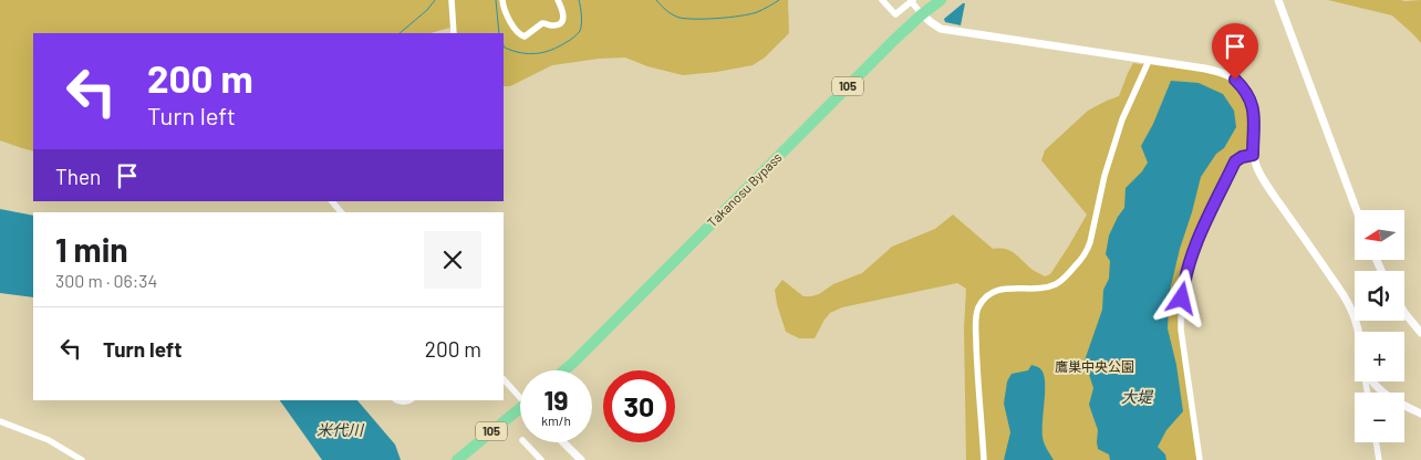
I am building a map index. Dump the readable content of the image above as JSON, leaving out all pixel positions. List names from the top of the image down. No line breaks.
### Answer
{"streets":{"highway":["105","Takanosu Bypass"]},"water":["大堤","米代川"],"parks":["鷹巣中央公園"],"north":"left","page":{"turn":["200 m","Turn left"],"then":"Then","map_buttons":["+","−"],"heading":["1 min","300 m · 06:34"],"list":[{"name":"Turn left","value":"200 m"}],"speed":"19 km/h","limit":"30"}}
